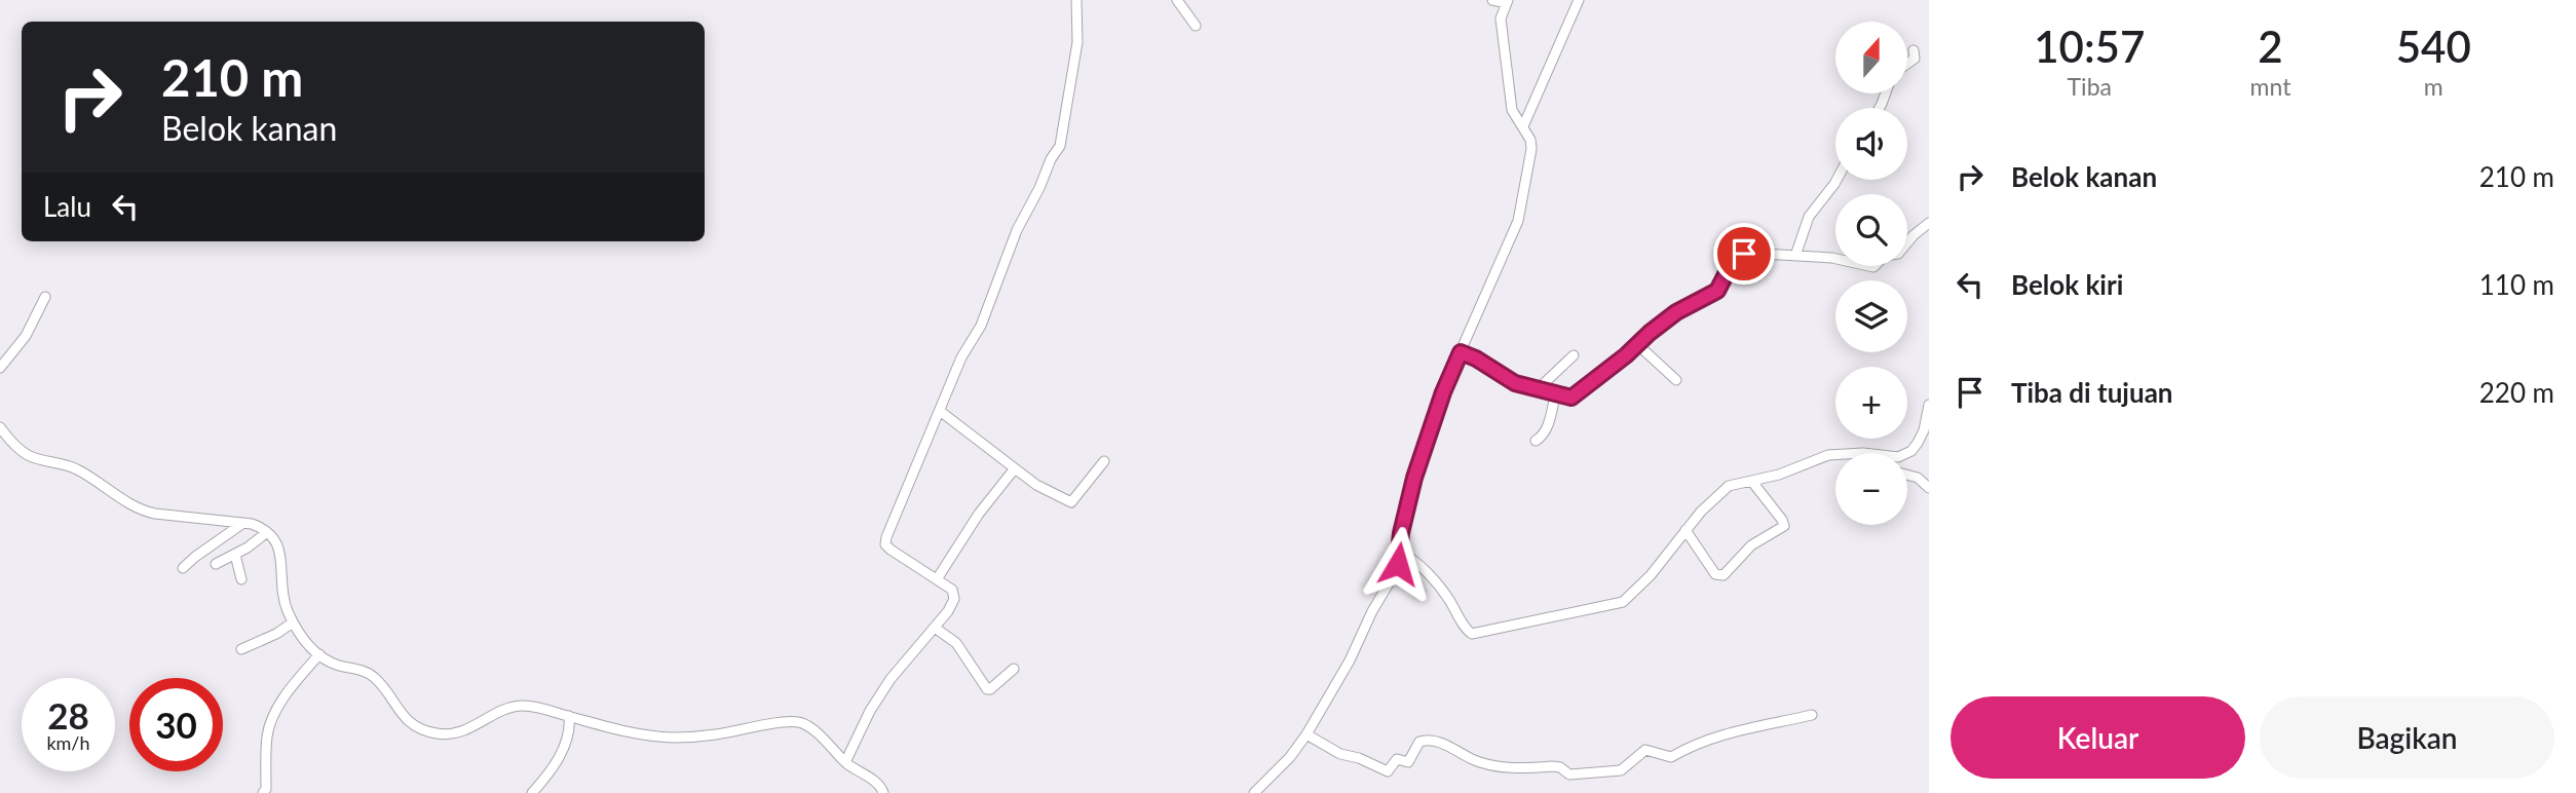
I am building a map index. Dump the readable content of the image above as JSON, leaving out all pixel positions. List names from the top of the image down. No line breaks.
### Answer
{"north":"top","page":{"eta":["10:57","Tiba","2","mnt","540","m"],"map_buttons":["+","−"],"turn":["210 m","Belok kanan"],"list":[{"name":"Belok kanan","value":"210 m"},{"name":"Belok kiri","value":"110 m"},{"name":"Tiba di tujuan","value":"220 m"}],"then":"Lalu","speed":"28 km/h","limit":"30","buttons":["Keluar","Bagikan"]}}
